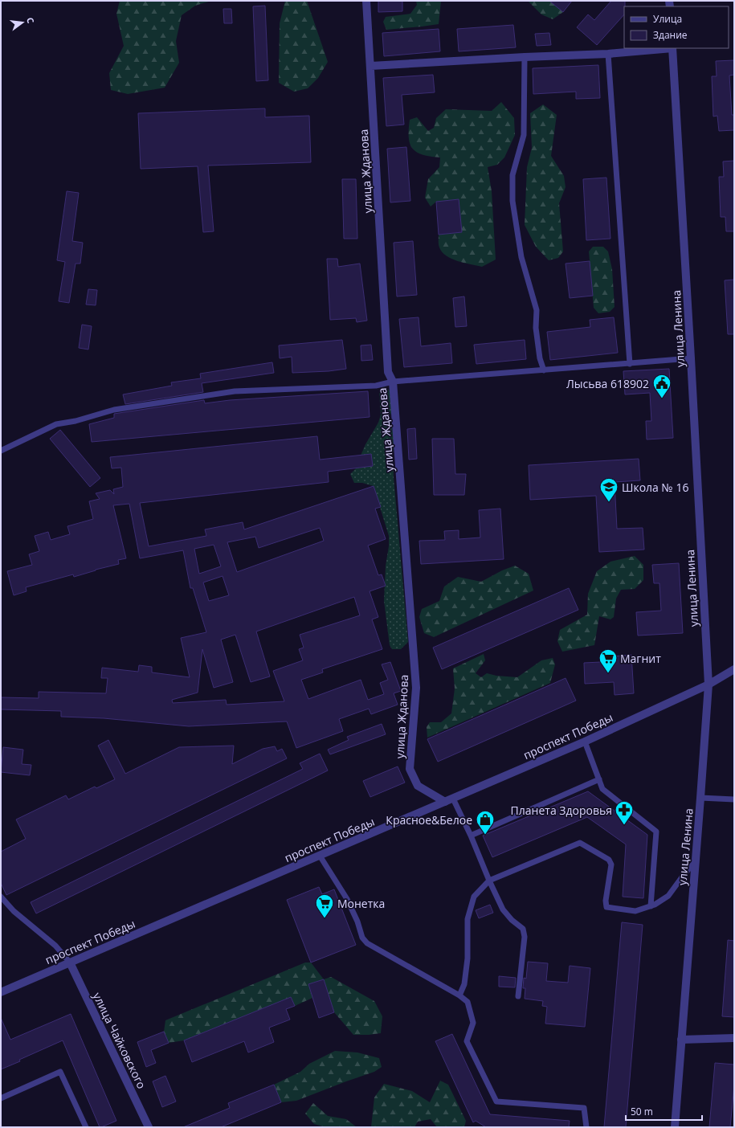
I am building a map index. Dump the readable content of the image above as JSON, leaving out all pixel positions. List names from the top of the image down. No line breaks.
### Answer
{"streets":{"street":["улица Жданова","улица Ленина","проспект Победы","улица Чайковского"]},"crossings":[["улица Жданова","проспект Победы"],["улица Ленина","проспект Победы"],["проспект Победы","улица Чайковского"]],"places":{"public building":["Лысьва 618902"],"school or university":["Школа № 16"],"supermarket":["Магнит","Монетка"],"pharmacy":["Планета Здоровья"],"shop":["Красное&Белое"]},"legend":["Улица","Здание"],"scale_bar":"50 m","north":"right"}
